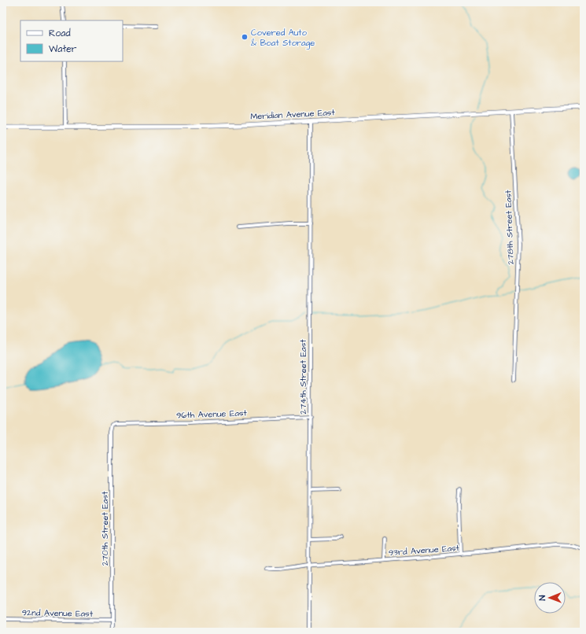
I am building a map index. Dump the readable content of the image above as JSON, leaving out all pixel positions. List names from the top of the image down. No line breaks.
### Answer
{"streets":{"main road":["Meridian Avenue East"],"street":["278th Street East","274th Street East","96th Avenue East","270th Street East","93rd Avenue East","92nd Avenue East"]},"crossings":[["Meridian Avenue East","278th Street East"],["Meridian Avenue East","274th Street East"],["274th Street East","96th Avenue East"],["274th Street East","93rd Avenue East"],["96th Avenue East","270th Street East"],["270th Street East","92nd Avenue East"]],"places":["Covered Auto & Boat Storage"],"legend":["Road","Water"],"north":"left"}
